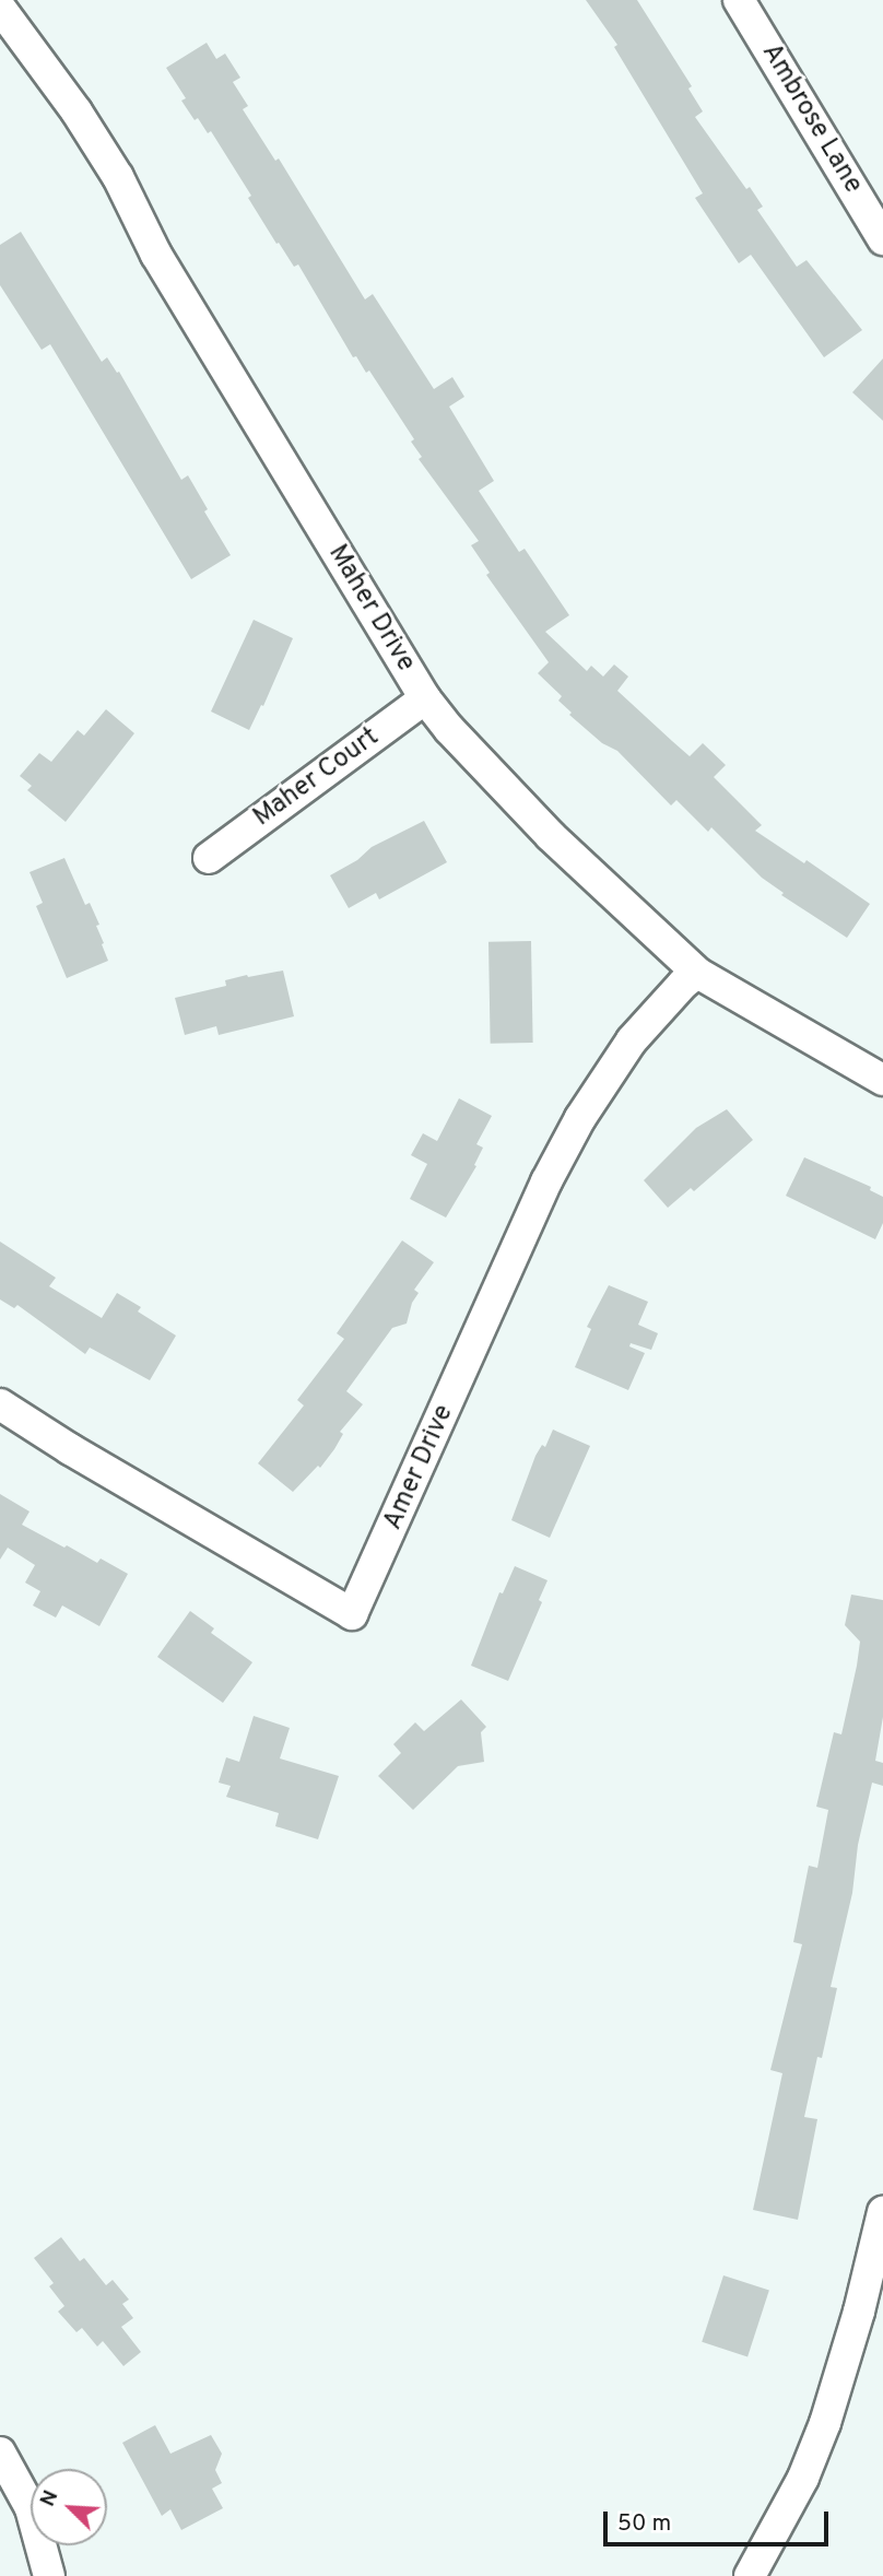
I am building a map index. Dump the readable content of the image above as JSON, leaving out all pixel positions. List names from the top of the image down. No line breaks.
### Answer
{"streets":{"street":["Ambrose Lane","Maher Drive","Maher Court","Amer Drive"]},"crossings":[["Maher Drive","Maher Court"],["Maher Drive","Amer Drive"]],"scale_bar":"50 m","north":"top left"}
